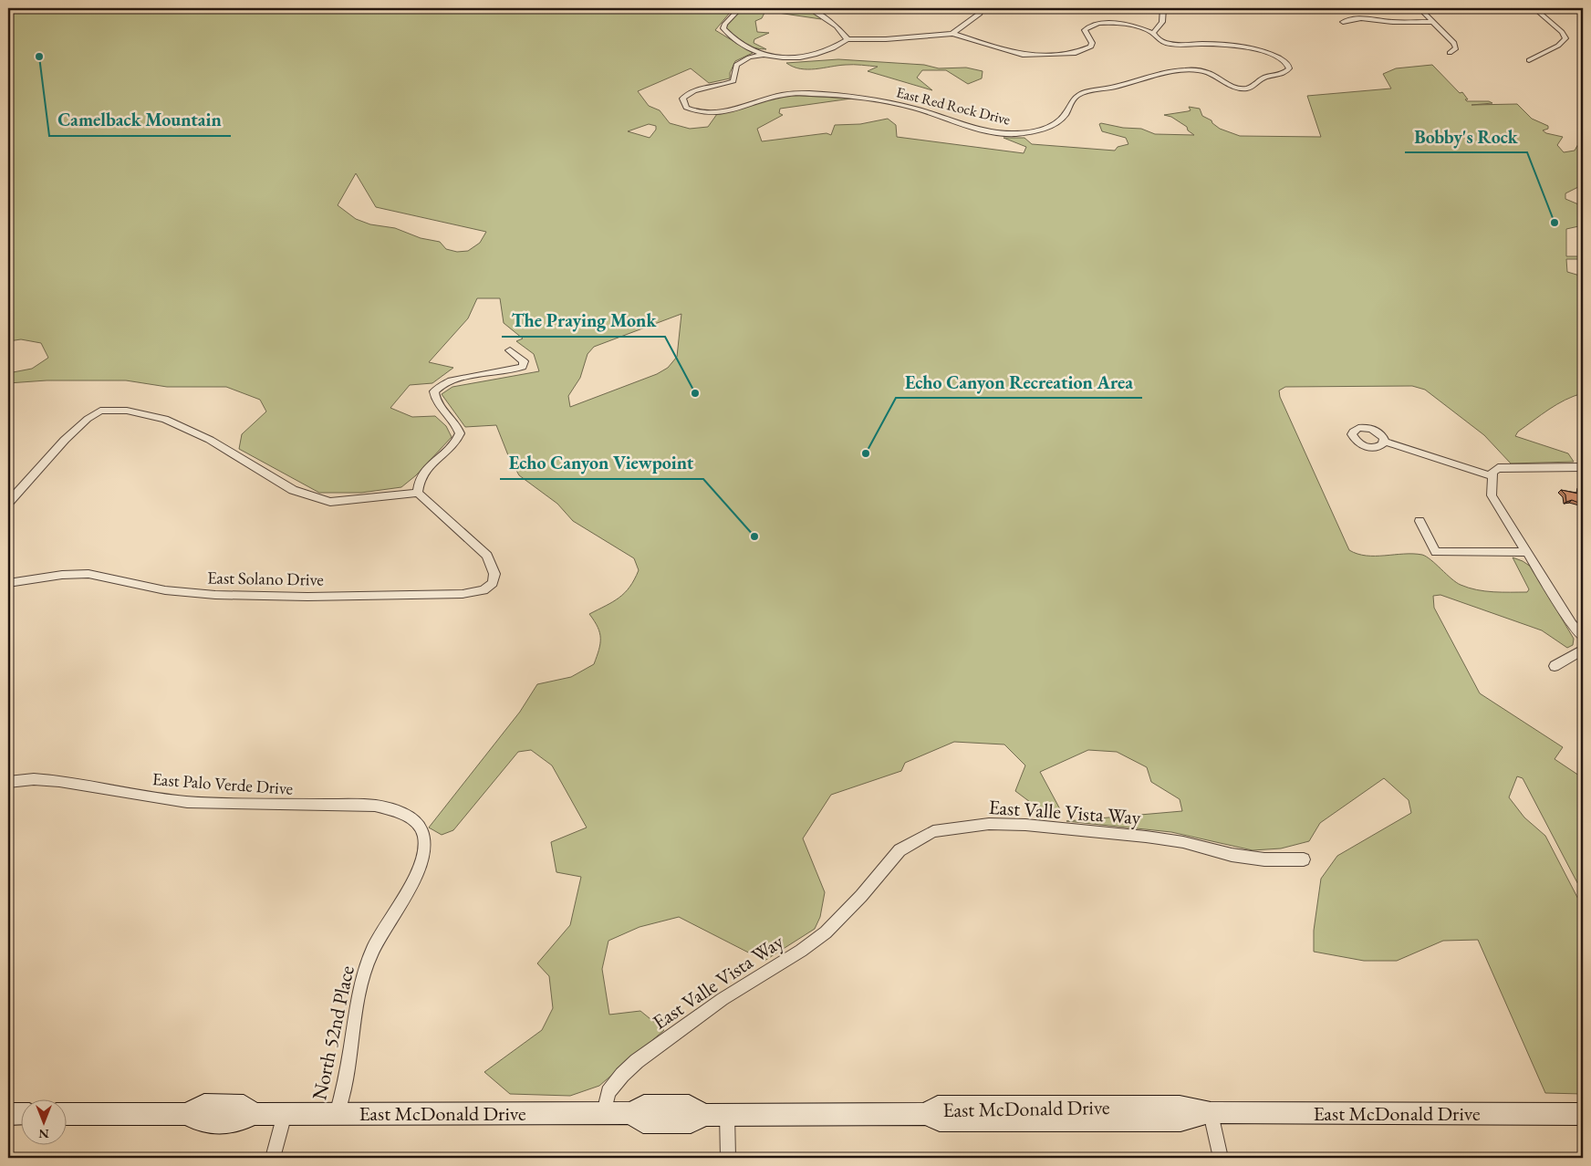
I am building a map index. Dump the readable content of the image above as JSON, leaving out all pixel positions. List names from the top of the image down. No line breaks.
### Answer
{"streets":{"street":["East Red Rock Drive","East Solano Drive","East Palo Verde Drive","East Valle Vista Way","North 52nd Place","East McDonald Drive"]},"crossings":[["East Palo Verde Drive","North 52nd Place"],["East Valle Vista Way","East McDonald Drive"],["North 52nd Place","East McDonald Drive"]],"places":["Camelback Mountain","Bobby's Rock","The Praying Monk","Echo Canyon Recreation Area","Echo Canyon Viewpoint"],"north":"bottom"}
